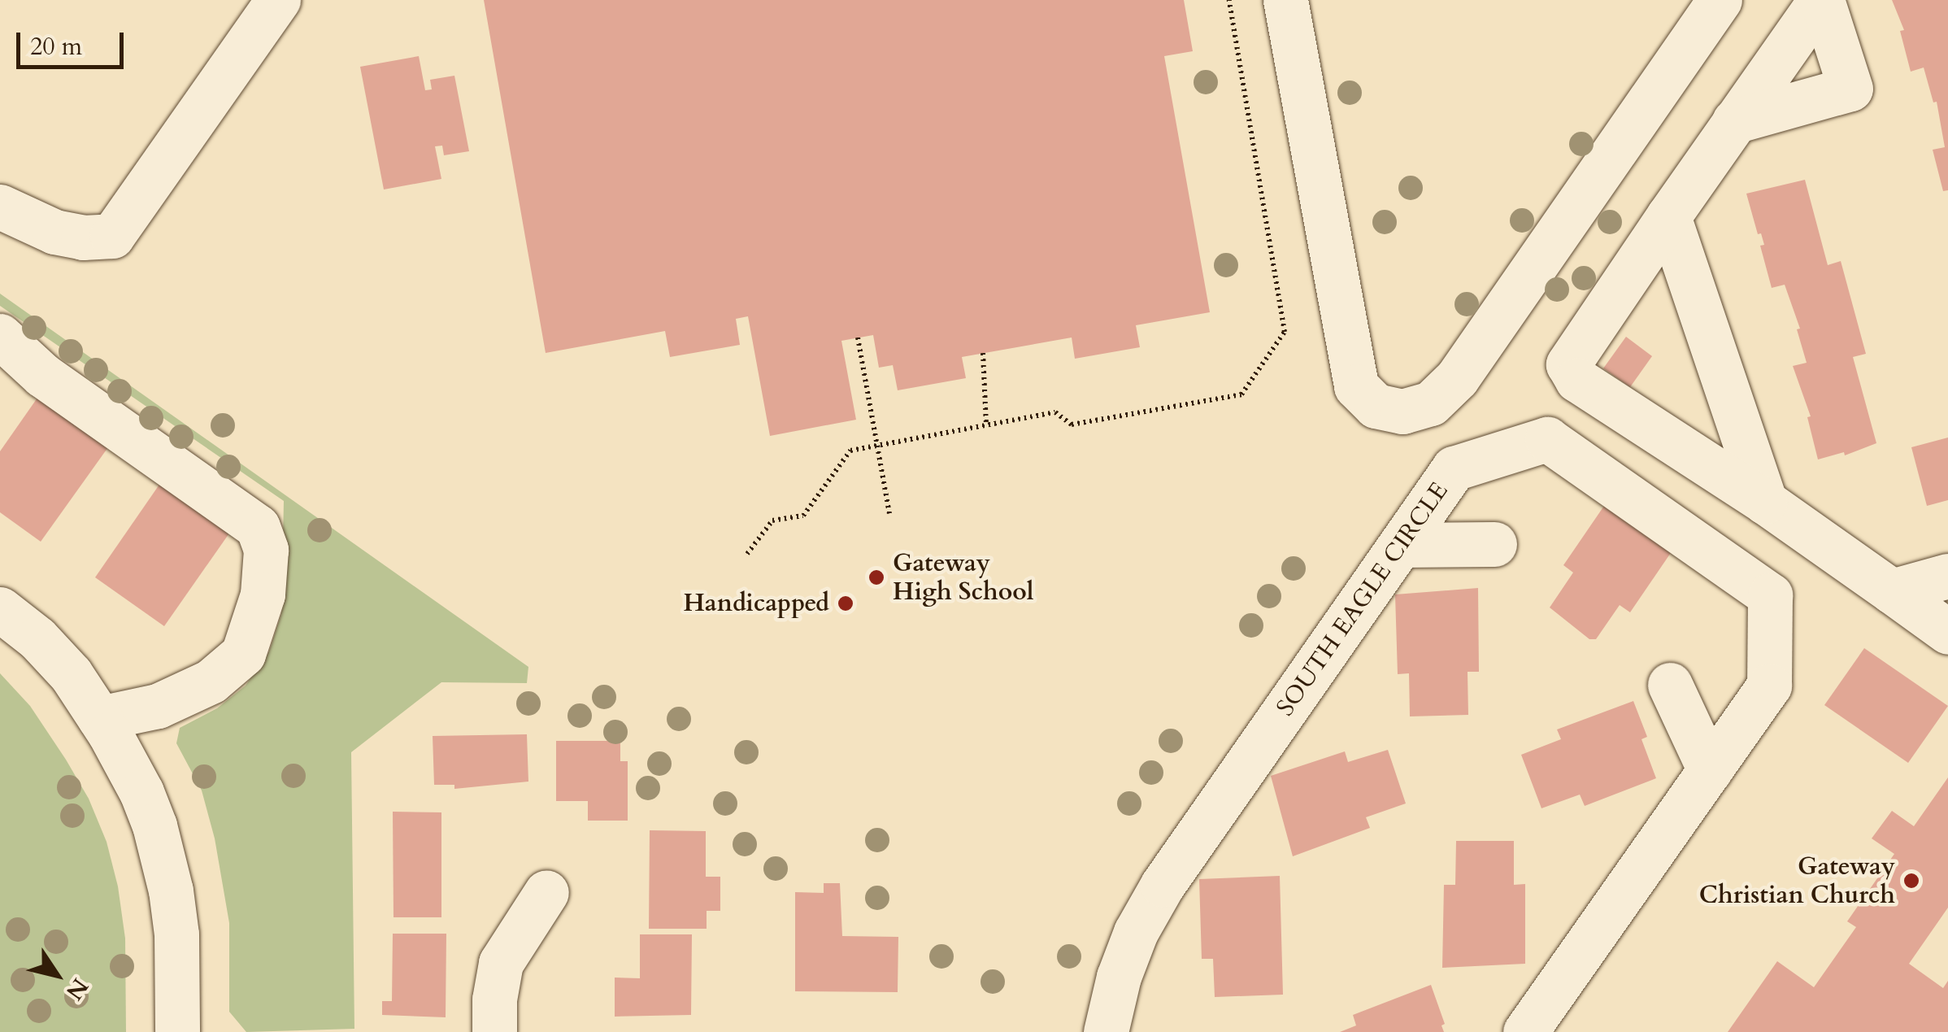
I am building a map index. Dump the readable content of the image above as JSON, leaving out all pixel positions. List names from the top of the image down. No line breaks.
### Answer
{"streets":{"street":["SOUTH EAGLE CIRCLE"]},"places":["Gateway High School","Handicapped","Gateway Christian Church"],"scale_bar":"20 m","north":"bottom right"}
